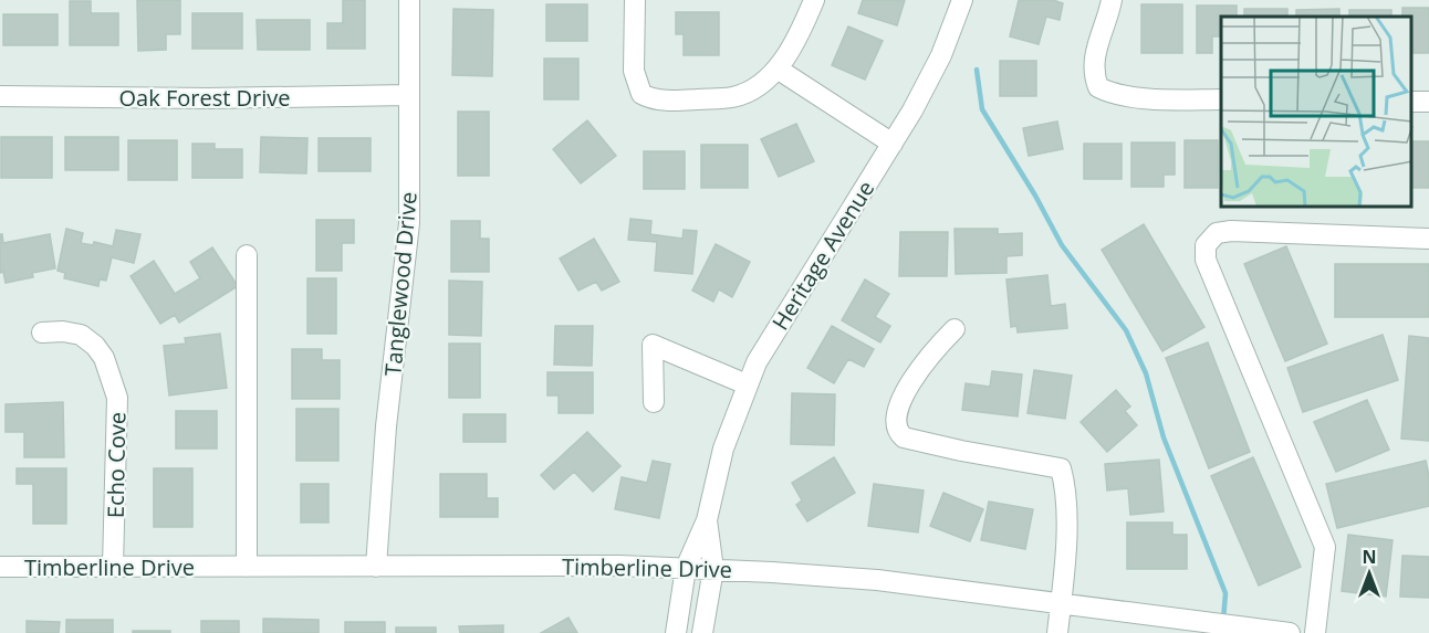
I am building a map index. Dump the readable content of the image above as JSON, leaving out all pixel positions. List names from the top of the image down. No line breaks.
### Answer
{"streets":{"street":["Oak Forest Drive","Heritage Avenue","Tanglewood Drive","Echo Cove","Timberline Drive"]},"crossings":[["Oak Forest Drive","Tanglewood Drive"],["Heritage Avenue","Timberline Drive"],["Tanglewood Drive","Timberline Drive"],["Echo Cove","Timberline Drive"]],"north":"top"}
